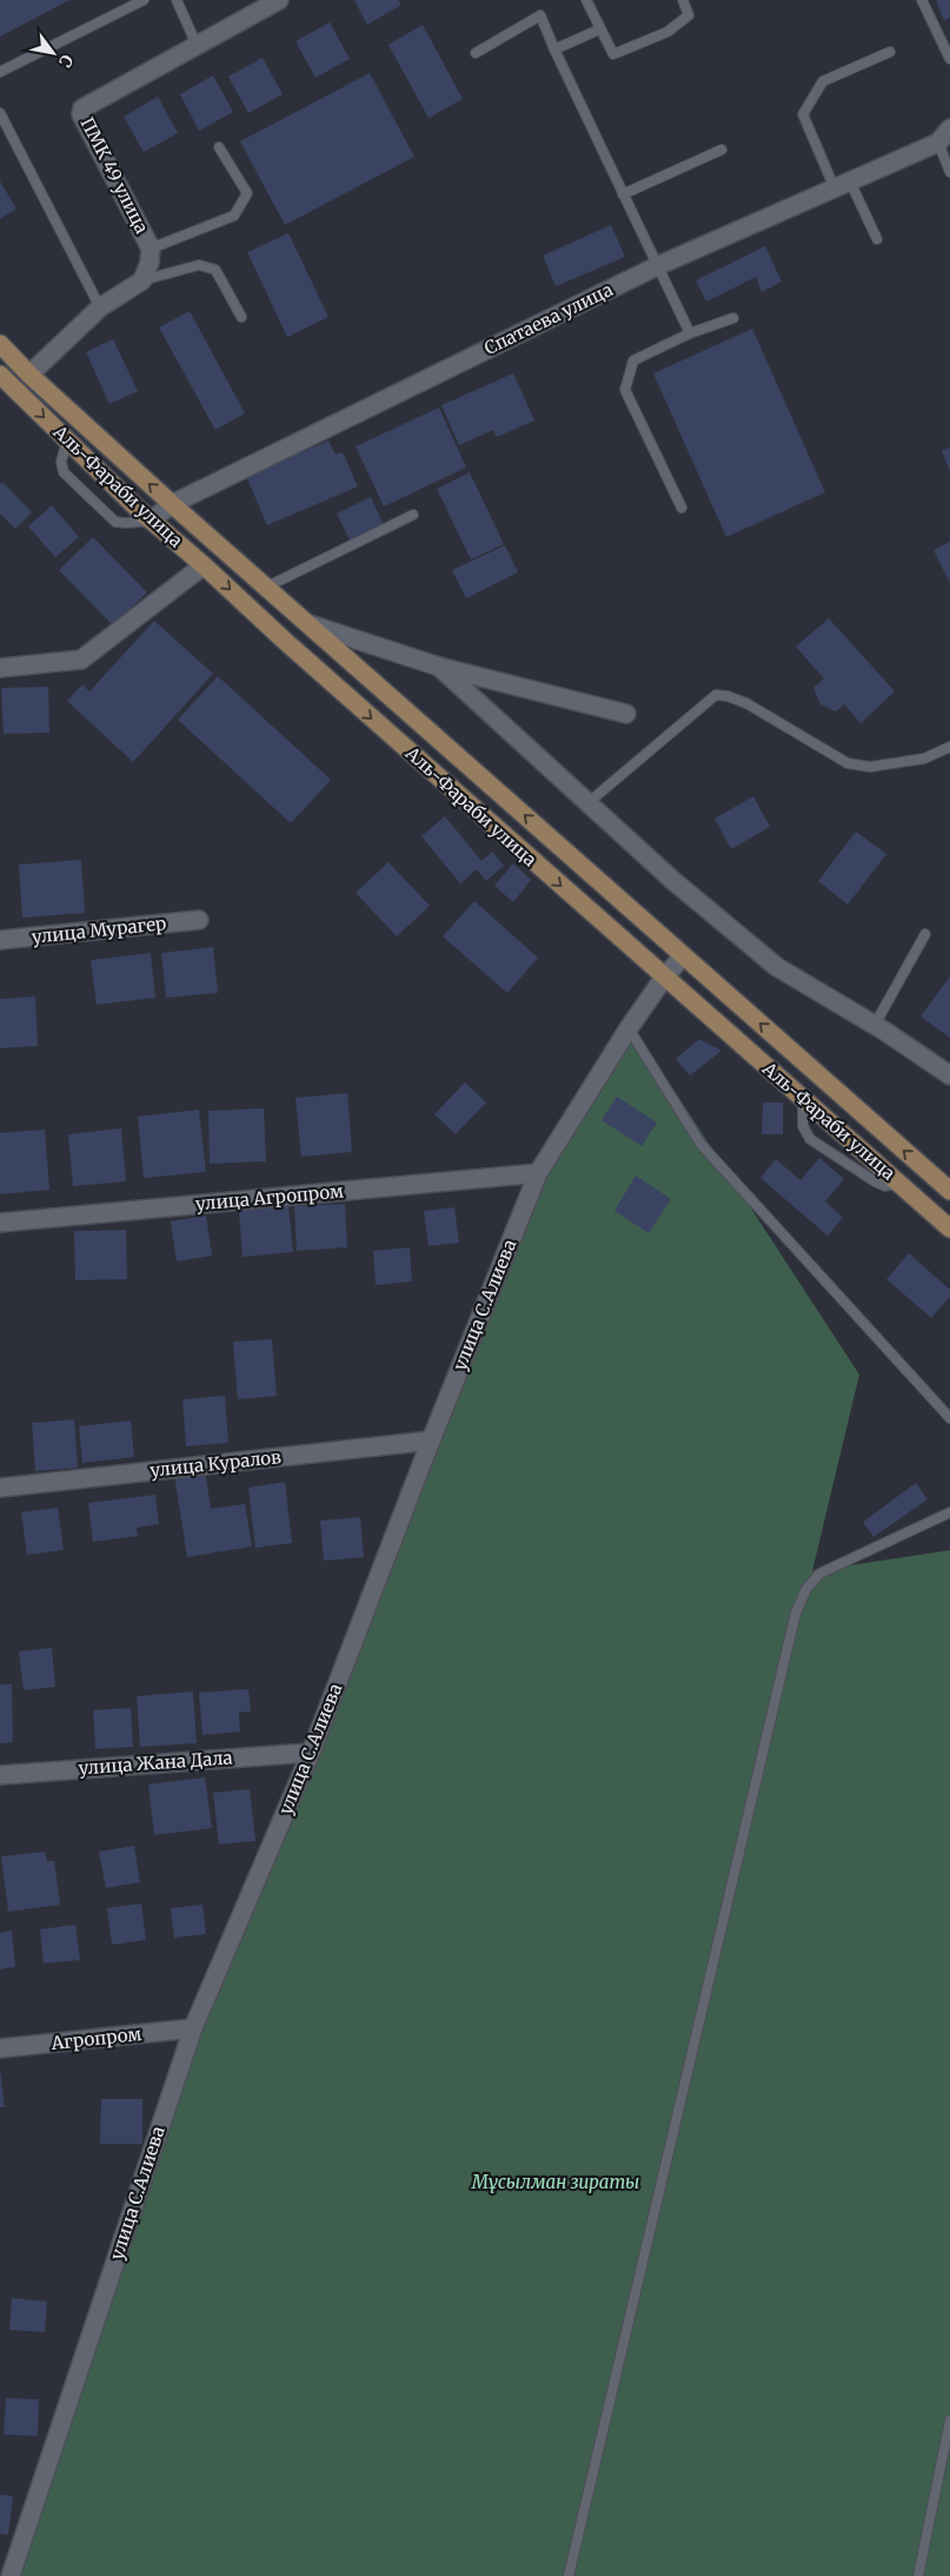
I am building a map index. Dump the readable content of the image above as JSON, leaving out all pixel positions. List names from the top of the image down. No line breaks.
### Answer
{"streets":{"main road":["Аль-Фараби улица"],"street":["ПМК 49 улица","Спатаева улица","улица Мурагер","улица Агропром","улица С.Алиева","улица Куралов","улица Жана Дала","Агропром"]},"crossings":[["Спатаева улица","Аль-Фараби улица"],["Аль-Фараби улица","улица С.Алиева"],["улица Агропром","улица С.Алиева"],["улица С.Алиева","улица Куралов"],["улица С.Алиева","улица Жана Дала"],["улица С.Алиева","Агропром"]],"parks":["Мұсылман зираты"],"north":"bottom right"}
